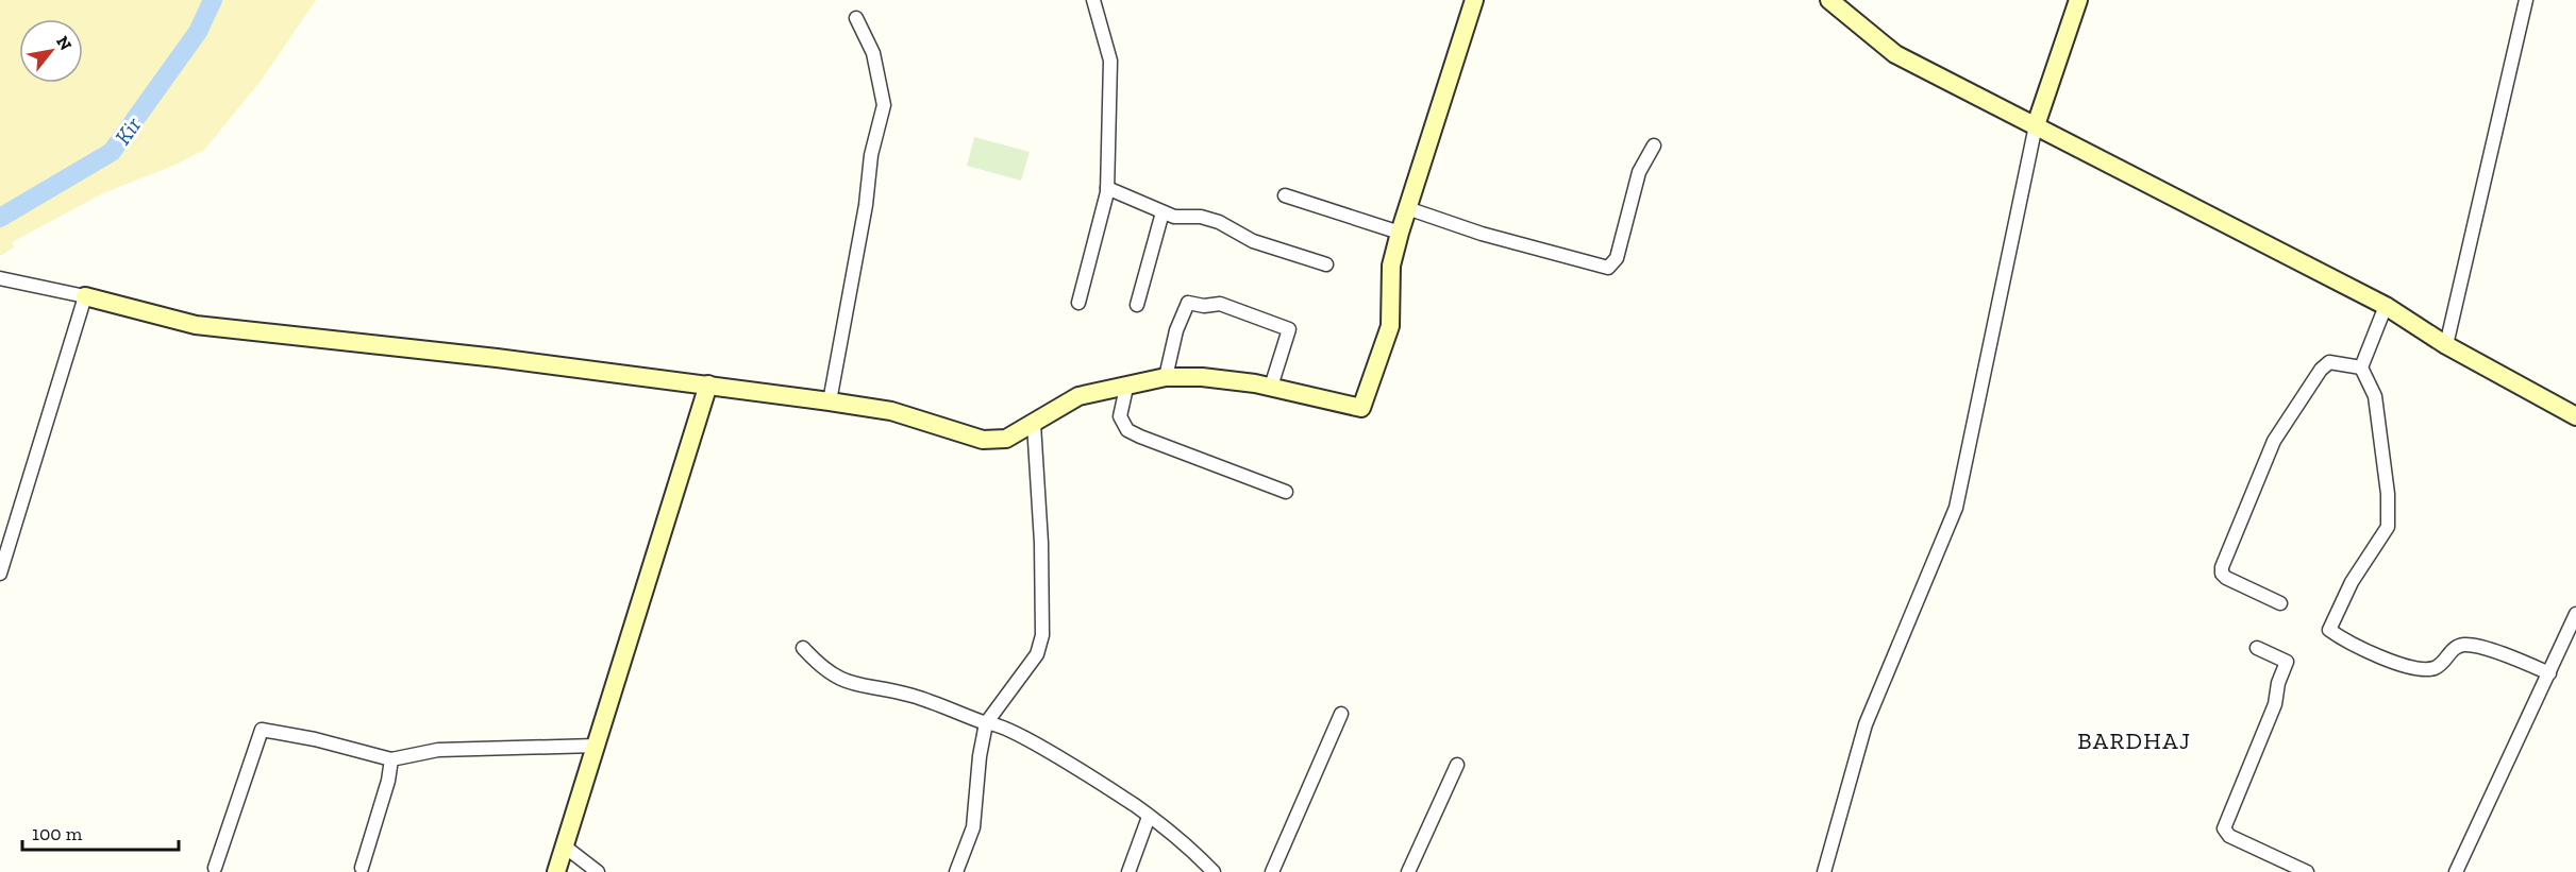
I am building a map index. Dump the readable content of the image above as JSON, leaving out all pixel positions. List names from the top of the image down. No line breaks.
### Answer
{"districts":["BARDHAJ"],"water":["Kir"],"scale_bar":"100 m","north":"top right"}
